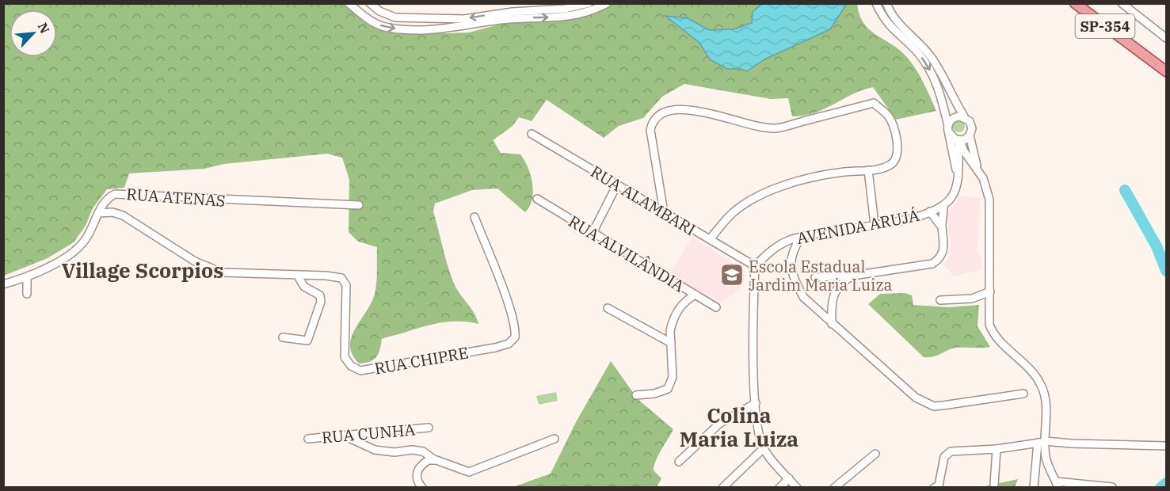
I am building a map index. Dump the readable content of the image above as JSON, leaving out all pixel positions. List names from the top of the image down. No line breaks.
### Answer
{"streets":{"main road":["SP-354"],"street":["RUA ATENAS","RUA ALAMBARI","AVENIDA ARUJÁ","RUA ALVILÂNDIA","RUA CHIPRE","RUA CUNHA"]},"crossings":[["RUA ATENAS","RUA CHIPRE"],["RUA ALAMBARI","AVENIDA ARUJÁ"]],"districts":["Village Scorpios","Colina Maria Luiza"],"places":{"school or university":["Escola Estadual Jardim Maria Luiza"]},"north":"top right"}
